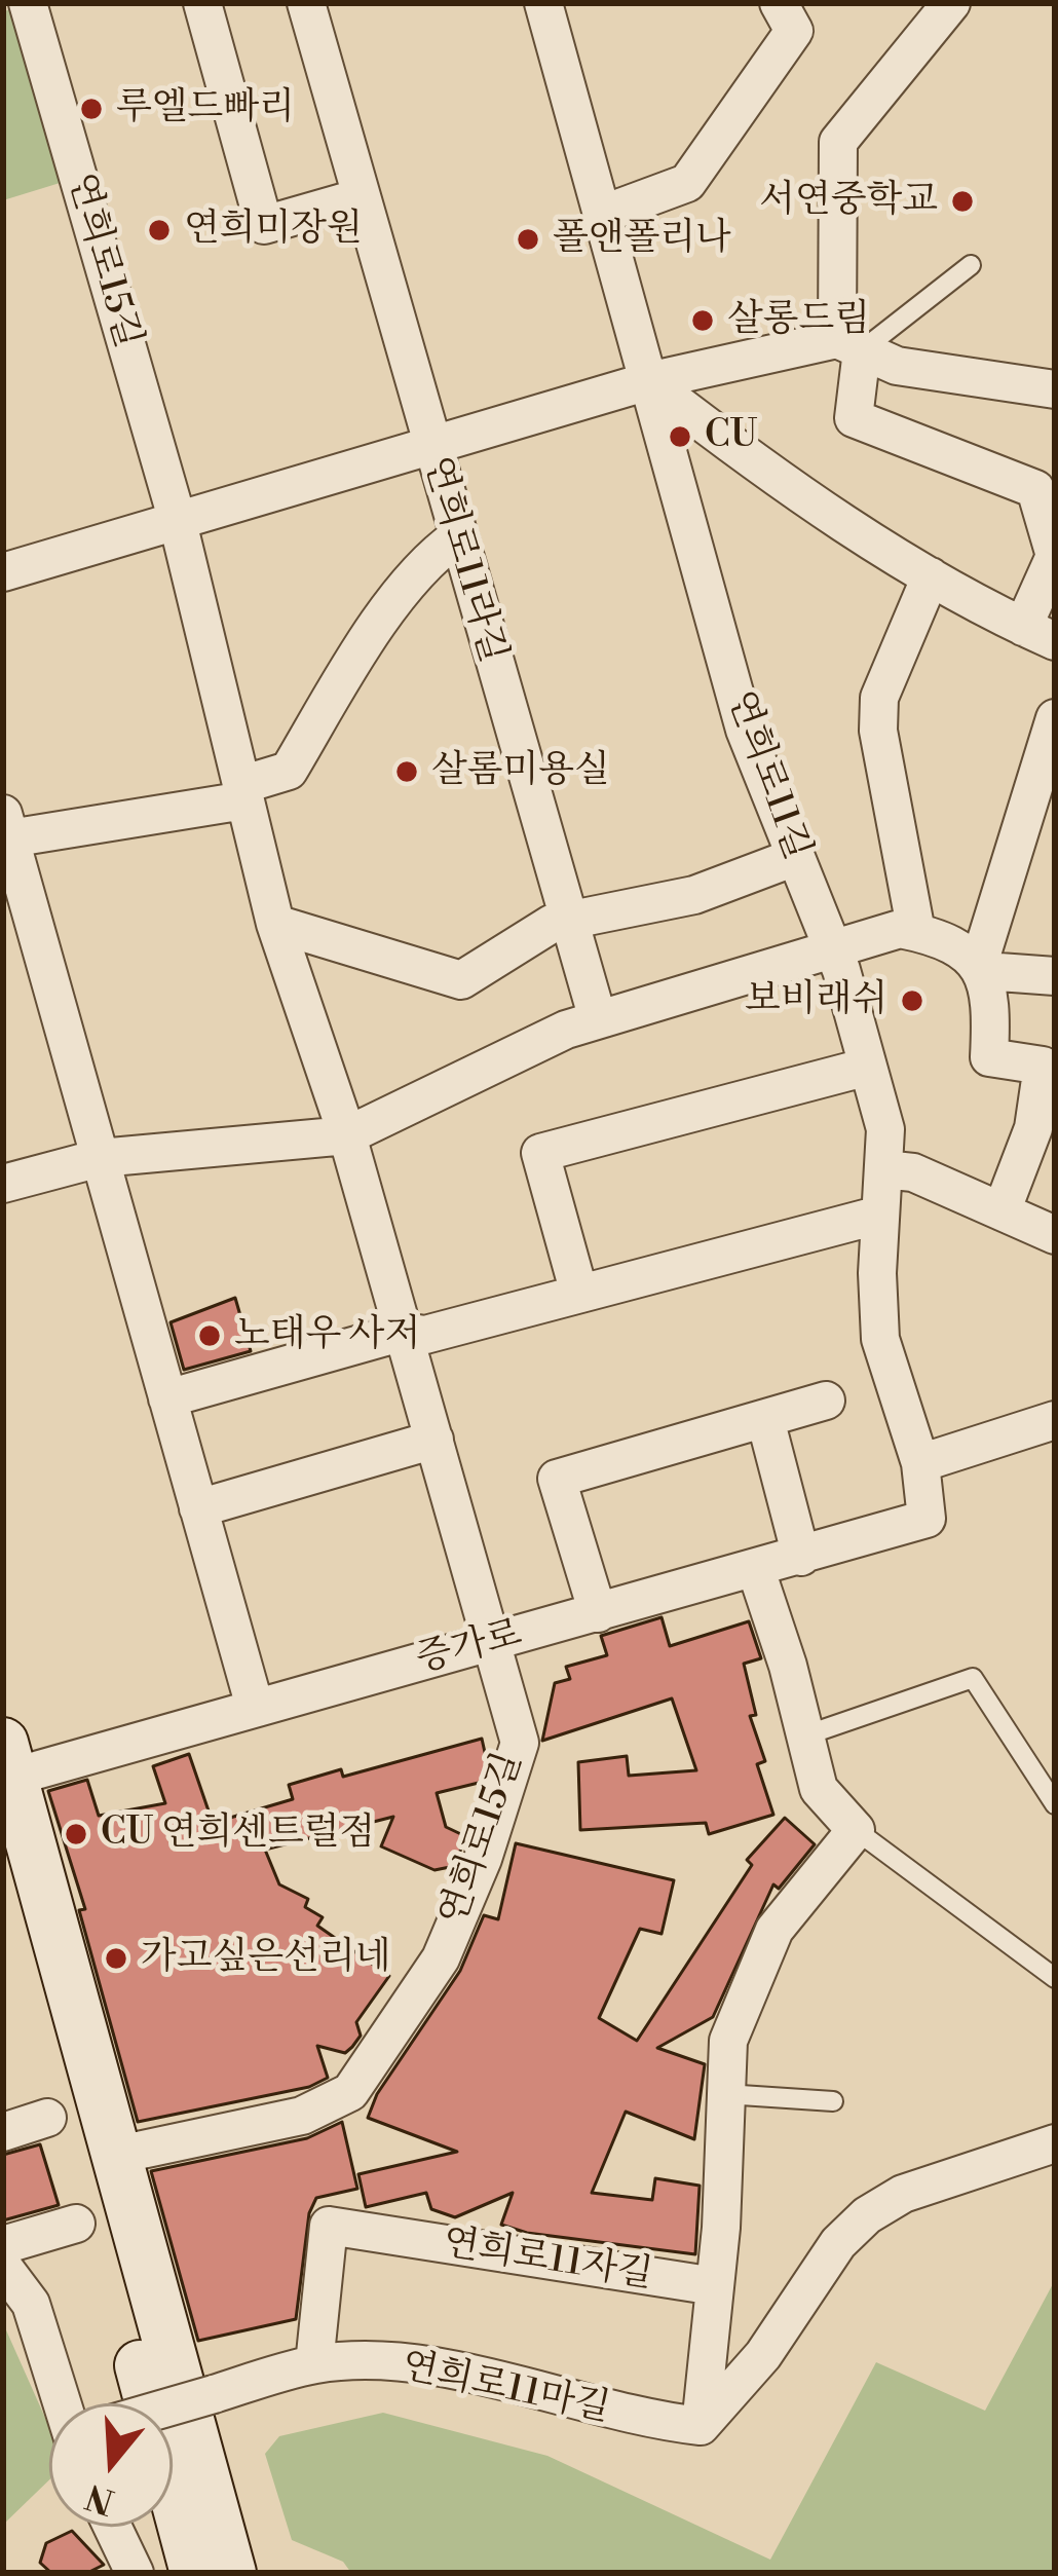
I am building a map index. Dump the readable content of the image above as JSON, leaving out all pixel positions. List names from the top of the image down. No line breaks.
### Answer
{"streets":{"main road":["증가로"],"street":["연희로15길","연희로11라길","연희로11길","연희로11자길","연희로11마길"]},"crossings":[["연희로15길","증가로"],["연희로11길","증가로"],["연희로11자길","연희로11마길"]],"places":["루엘드빠리","서연중학교","연희미장원","폴앤폴리나","살롱드림","CU","살롬미용실","보비래쉬","노태우 사저","CU 연희센트럴점","가고싶은선리네"],"north":"bottom"}
